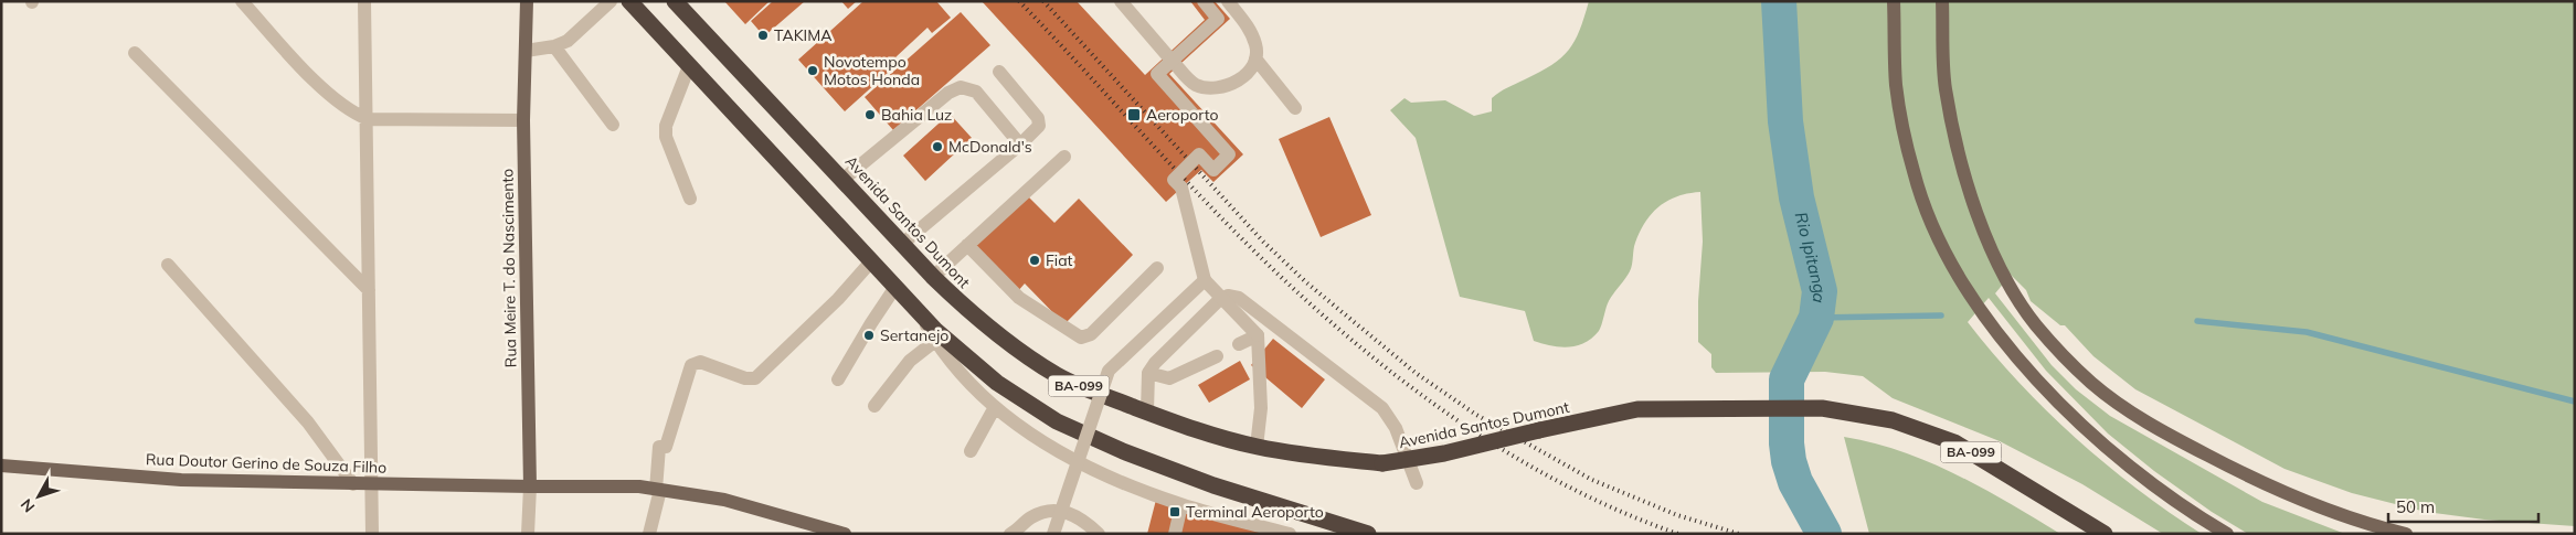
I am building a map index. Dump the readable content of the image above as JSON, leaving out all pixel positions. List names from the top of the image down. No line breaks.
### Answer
{"streets":{"highway":["Avenida Santos Dumont","BA-099"],"main road":["Rua Meire T. do Nascimento","Rua Doutor Gerino de Souza Filho"]},"crossings":[["Rua Meire T. do Nascimento","Rua Doutor Gerino de Souza Filho"]],"water":["Rio Ipitanga"],"places":{"other":["TAKIMA","Novotempo Motos Honda","Bahia Luz","McDonald's","Fiat","Sertanejo"],"transit":["Aeroporto","Terminal Aeroporto"]},"scale_bar":"50 m","north":"bottom left"}
